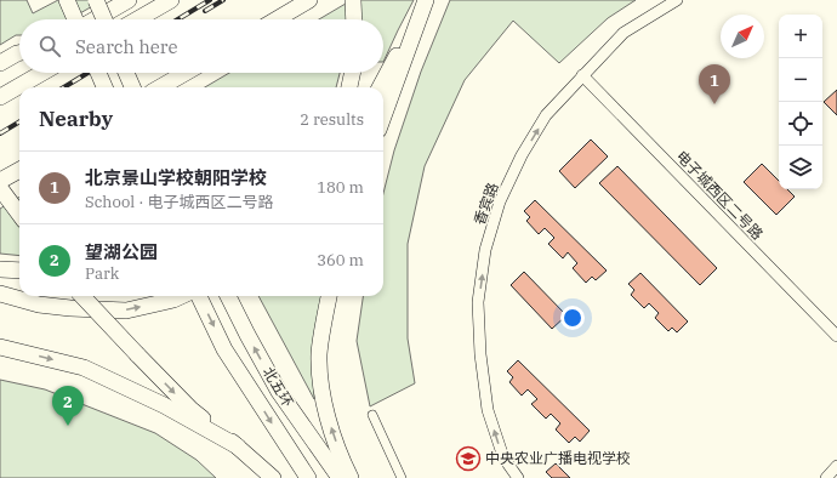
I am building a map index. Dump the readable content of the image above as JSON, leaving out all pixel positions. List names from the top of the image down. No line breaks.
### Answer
{"streets":{"highway":["北五环"],"street":["电子城西区二号路","香宾路"]},"crossings":[["电子城西区二号路","香宾路"]],"one_way":["香宾路"],"places":{"school or university":["中央农业广播电视学校"]},"north":"top right","page":{"map_buttons":["+","−"],"search":"Search here","pins":["1","2"],"heading":["Nearby","2 results"],"list":[{"mark":"1","name":"北京景山学校朝阳学校","note":"School · 电子城西区二号路","value":"180 m"},{"mark":"2","name":"望湖公园","note":"Park","value":"360 m"}]}}
